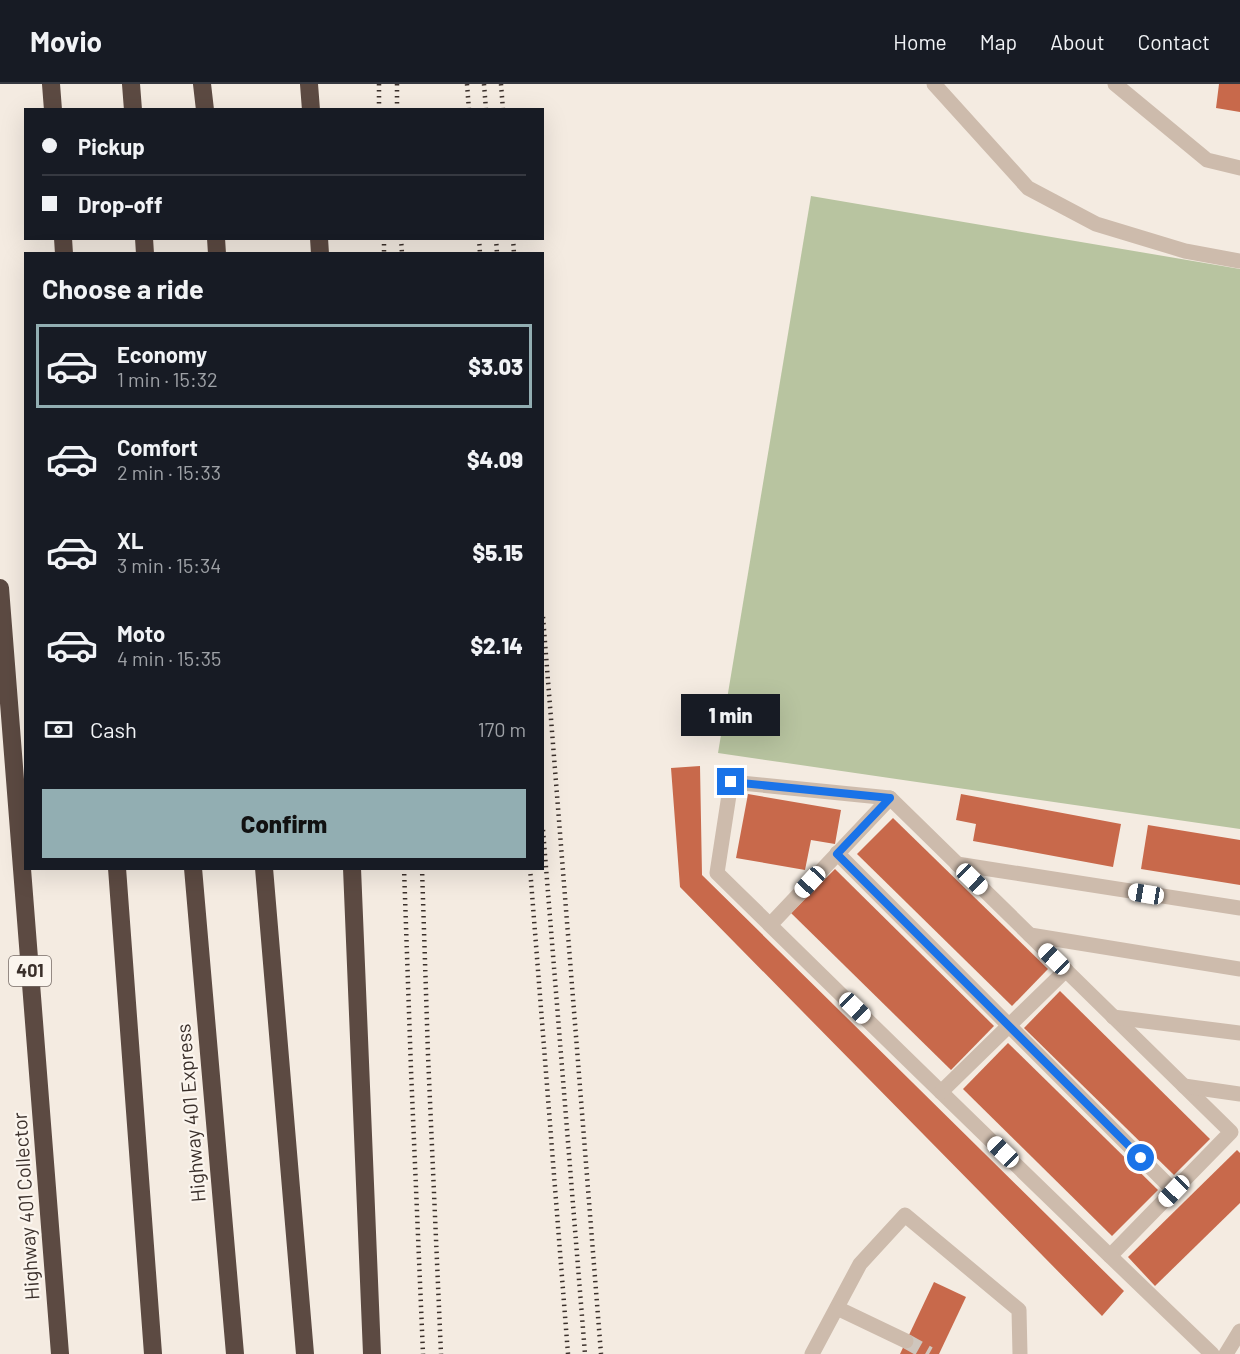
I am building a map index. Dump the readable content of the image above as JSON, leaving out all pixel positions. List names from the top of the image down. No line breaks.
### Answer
{"streets":{"highway":["401","Highway 401 Express","Highway 401 Collector"]},"page":{"header":"Movio","nav":["Home","Map","About","Contact"],"banner":["Pickup","Drop-off"],"heading":"Choose a ride","list":[{"name":"Economy","note":"1 min · 15:32","value":"$3.03"},{"name":"Comfort","note":"2 min · 15:33","value":"$4.09"},{"name":"XL","note":"3 min · 15:34","value":"$5.15"},{"name":"Moto","note":"4 min · 15:35","value":"$2.14"}],"bubble":"1 min","pay":["Cash","170 m"],"buttons":"Confirm"}}
